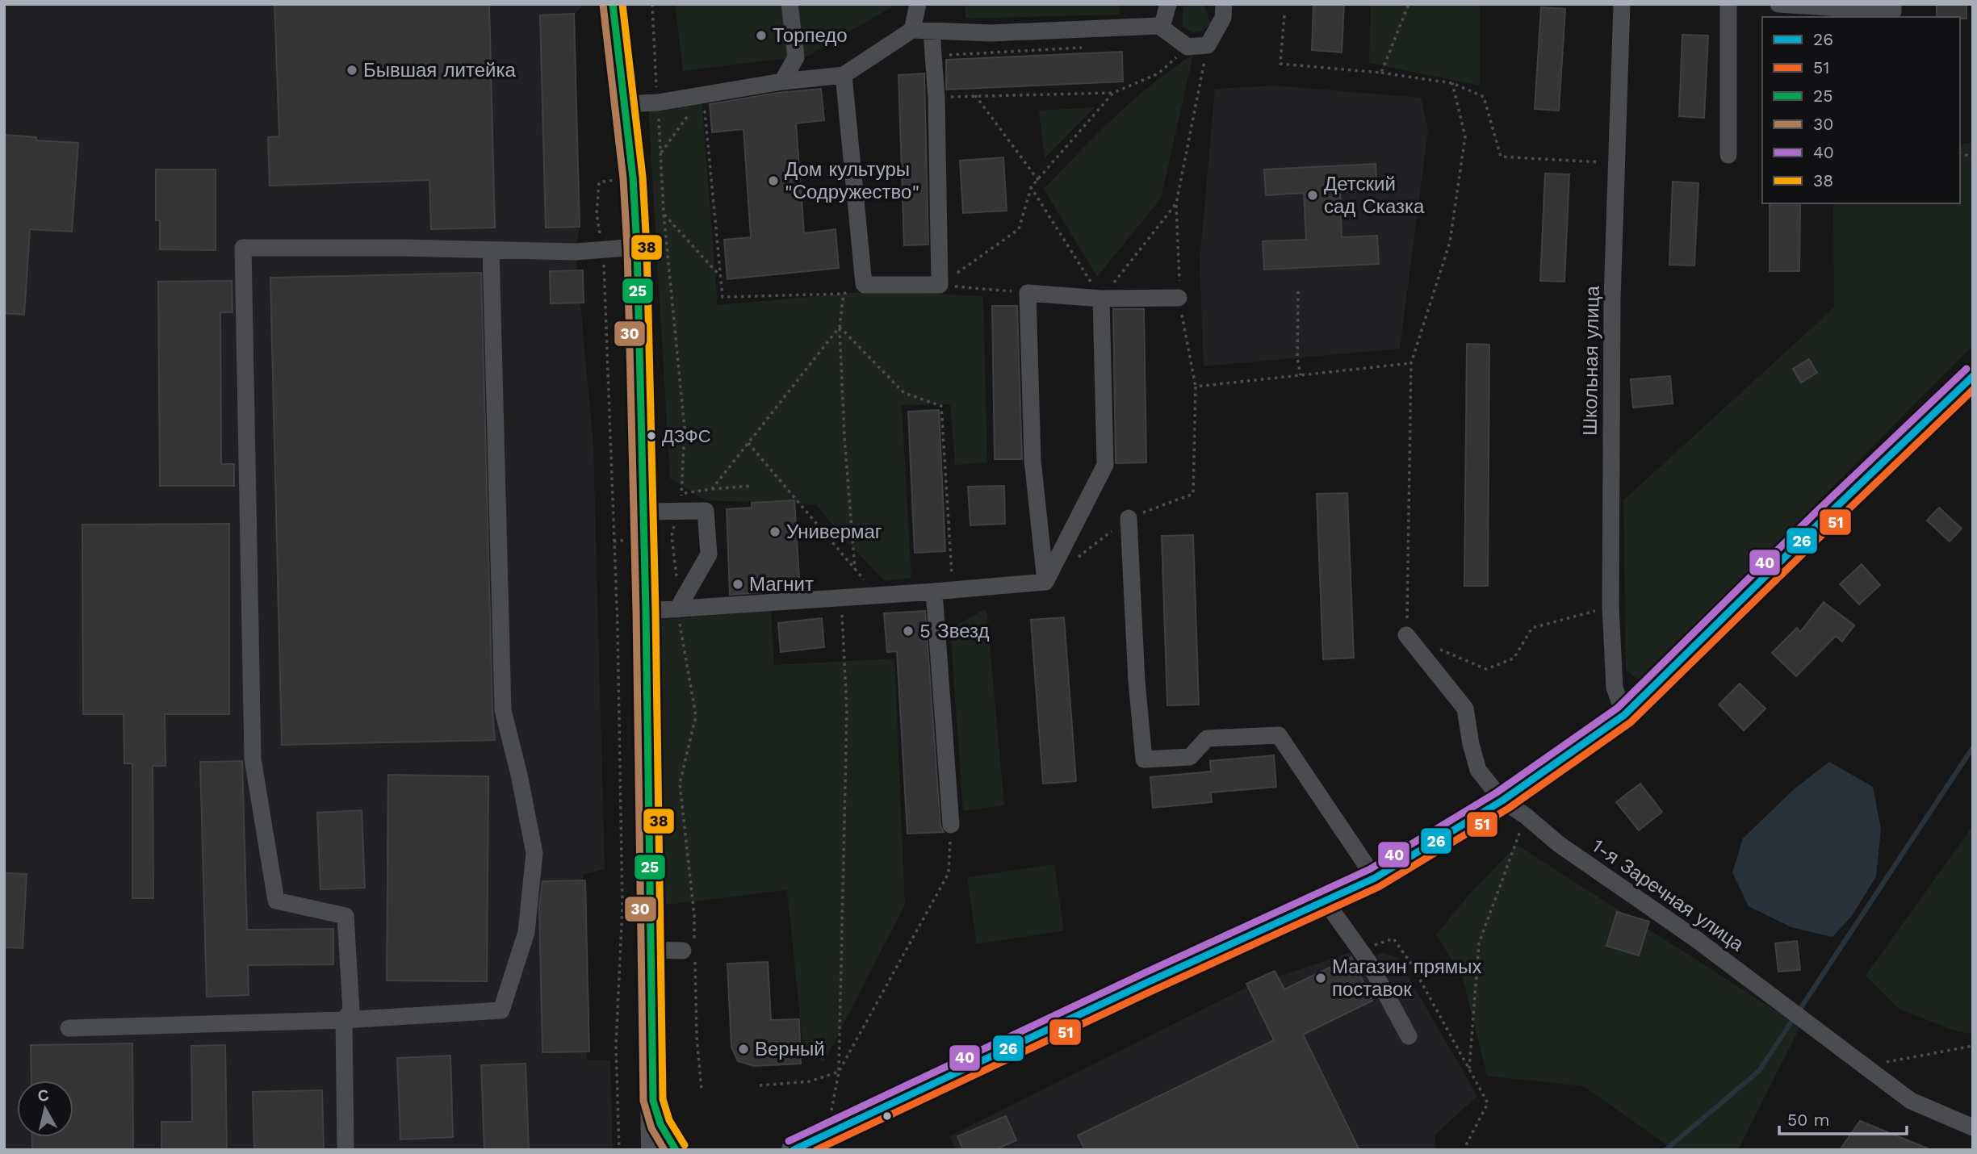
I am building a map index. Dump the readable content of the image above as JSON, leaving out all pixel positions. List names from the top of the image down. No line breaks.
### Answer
{"streets":{"street":["Школьная улица","1-я Заречная улица"]},"places":["Торпедо","Бывшая литейка","Дом культуры \"Содружество\"","Детский сад Сказка","ДЗФС","Универмаг","Магнит","5 Звезд","Магазин прямых поставок","Верный"],"lines":["transit line 25","transit line 38","transit line 30","transit line 40","transit line 26","transit line 51"],"legend":["26","51","25","30","40","38"],"scale_bar":"50 m","north":"top"}
